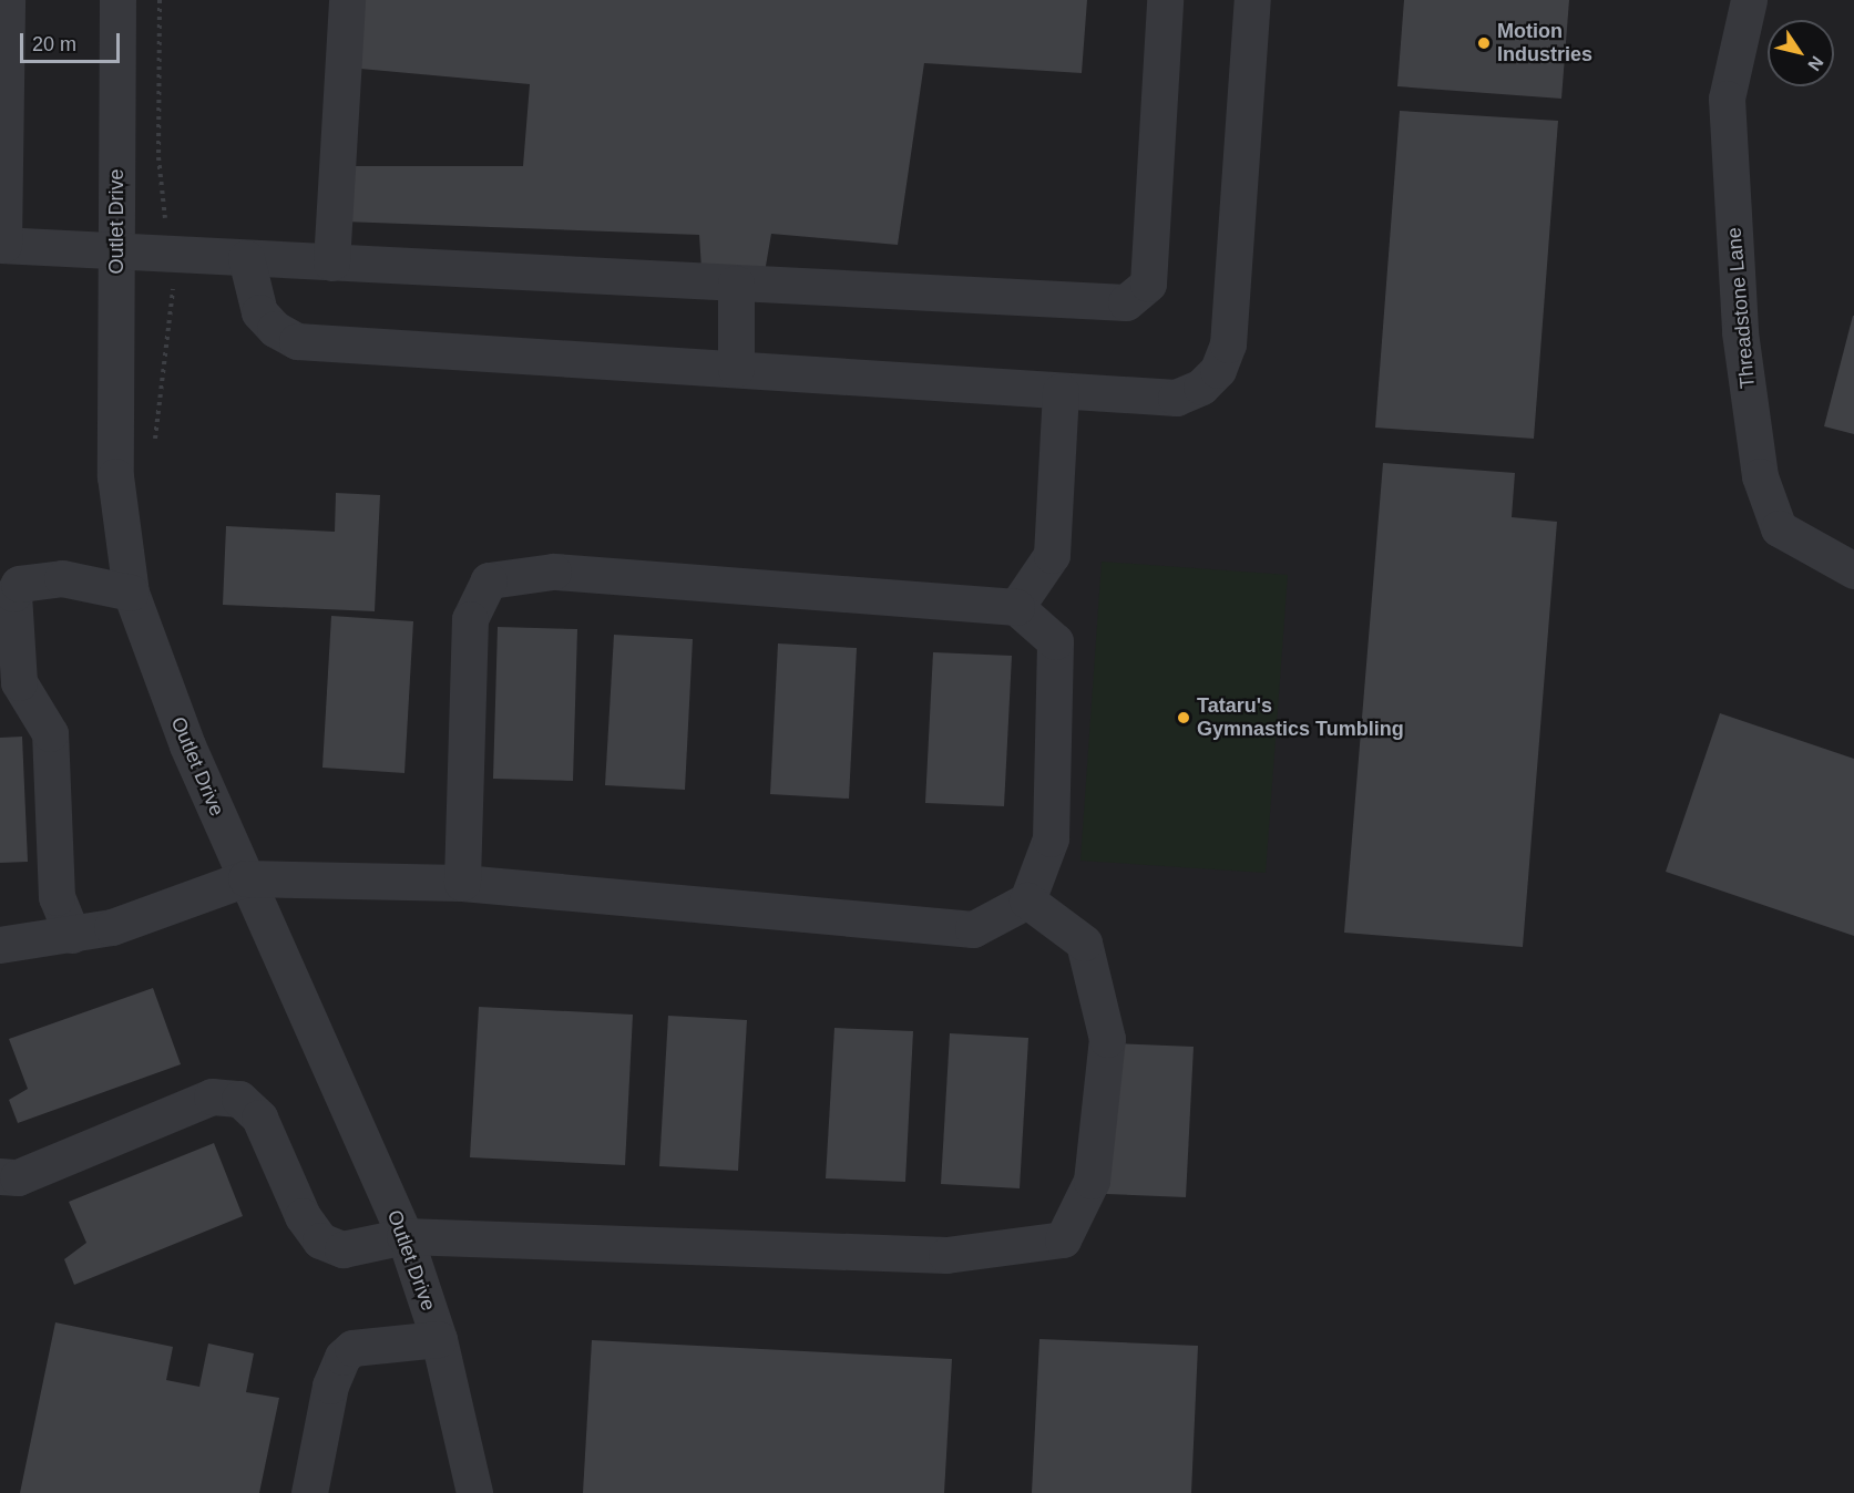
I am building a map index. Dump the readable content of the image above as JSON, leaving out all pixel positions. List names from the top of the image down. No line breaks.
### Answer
{"streets":{"street":["Outlet Drive","Threadstone Lane"]},"places":["Motion Industries","Tataru's Gymnastics Tumbling"],"scale_bar":"20 m","north":"bottom right"}
